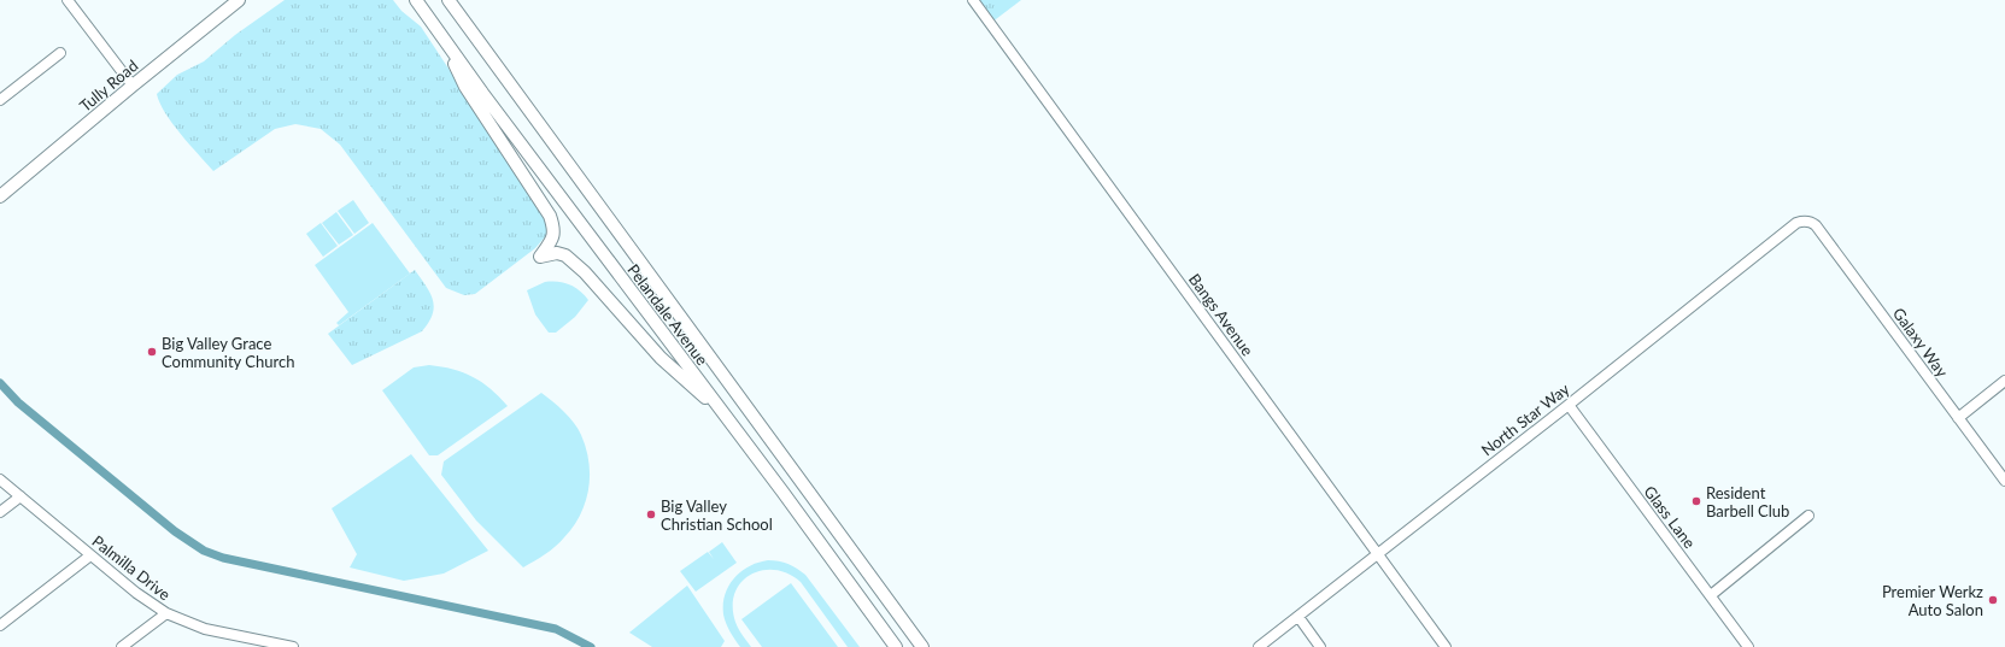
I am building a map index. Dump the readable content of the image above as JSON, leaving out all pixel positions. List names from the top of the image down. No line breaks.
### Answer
{"streets":{"main road":["Tully Road","Pelandale Avenue"],"street":["Bangs Avenue","Galaxy Way","North Star Way","Glass Lane","Palmilla Drive"]},"crossings":[["Bangs Avenue","North Star Way"],["Galaxy Way","North Star Way"],["North Star Way","Glass Lane"]],"places":["Big Valley Grace Community Church","Resident Barbell Club","Big Valley Christian School","Premier Werkz Auto Salon"]}
